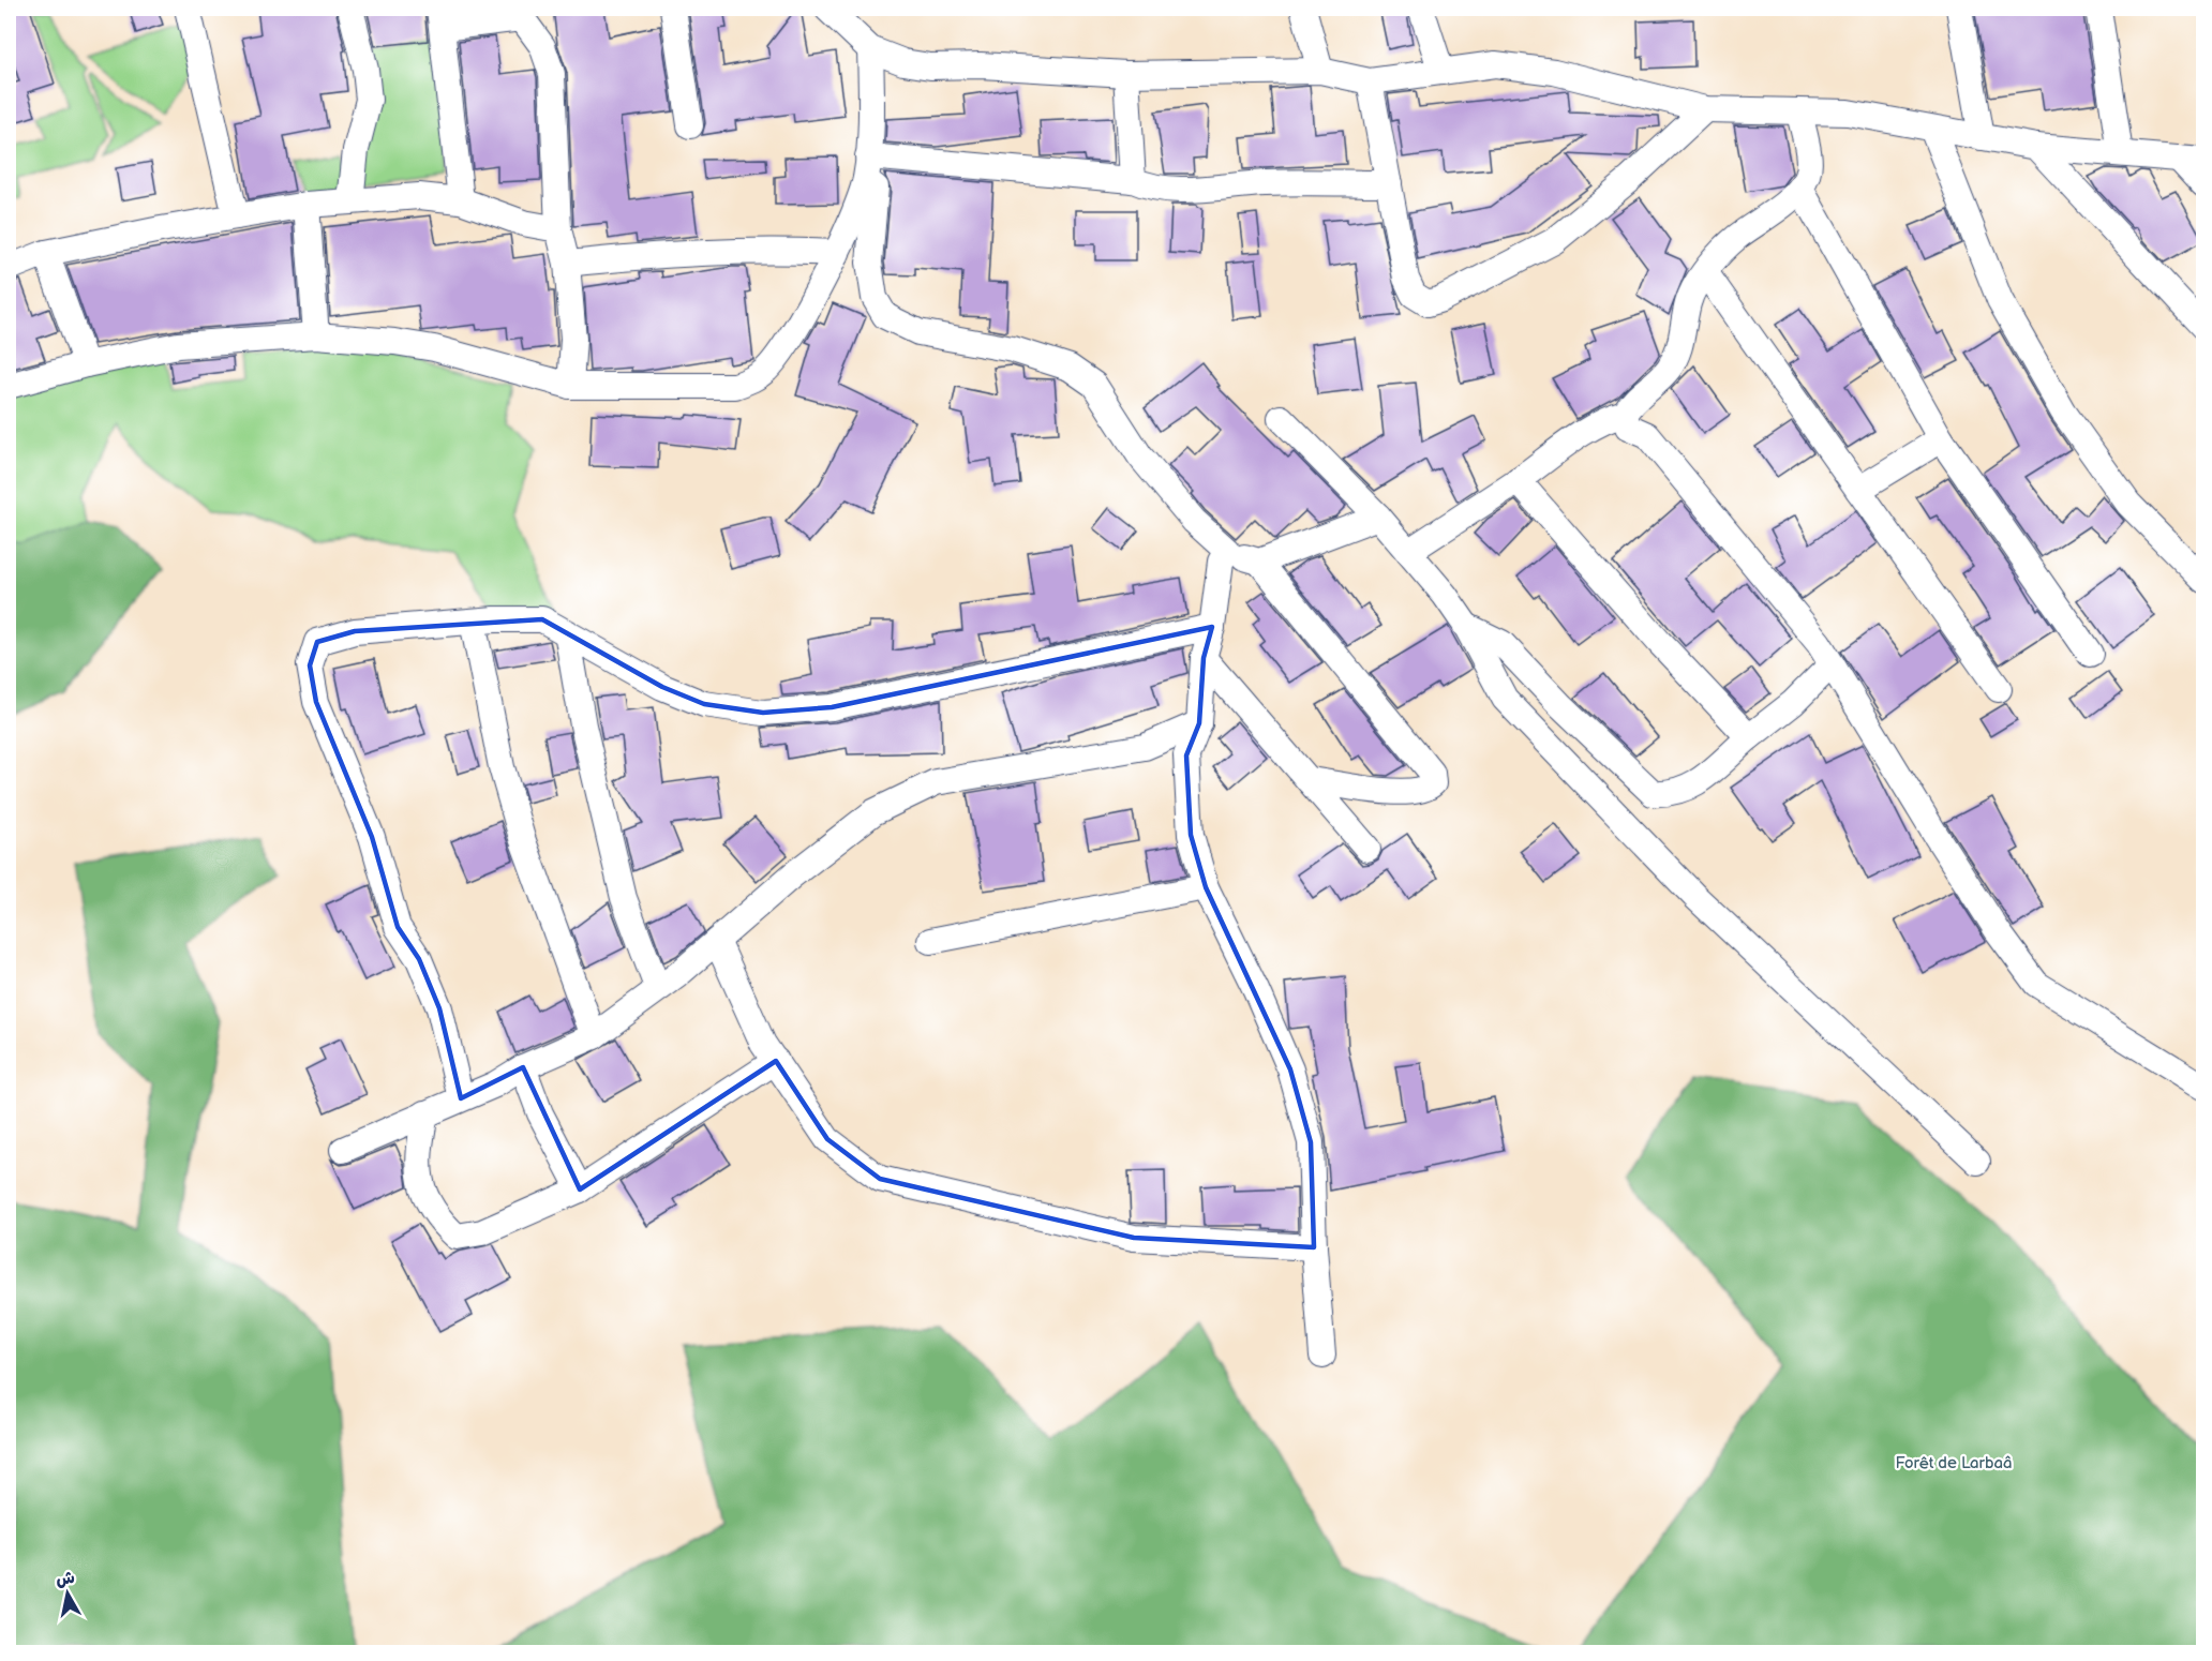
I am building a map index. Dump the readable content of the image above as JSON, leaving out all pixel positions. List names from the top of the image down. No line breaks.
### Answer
{"parks":["Forêt de Larbaâ"],"north":"top"}
